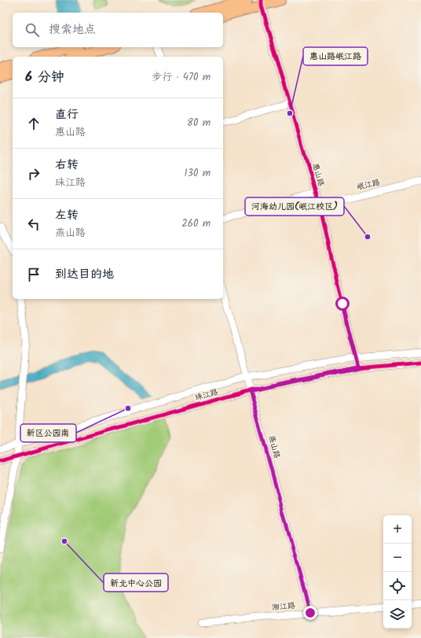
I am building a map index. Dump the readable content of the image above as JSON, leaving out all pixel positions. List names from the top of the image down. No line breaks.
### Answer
{"streets":{"street":["惠山路","岷江路","珠江路","燕山路","湘江路"]},"crossings":[["惠山路","岷江路"],["惠山路","珠江路"],["珠江路","燕山路"],["燕山路","湘江路"]],"places":["惠山路岷江路","河海幼儿园(岷江校区)","新区公园南","新北中心公园"],"page":{"search":"搜索地点","heading":["6 分钟","步行 · 470 m"],"list":[["直行","惠山路","80 m"],["右转","珠江路","130 m"],["左转","燕山路","260 m"],"到达目的地"],"map_buttons":["+","−"]}}
